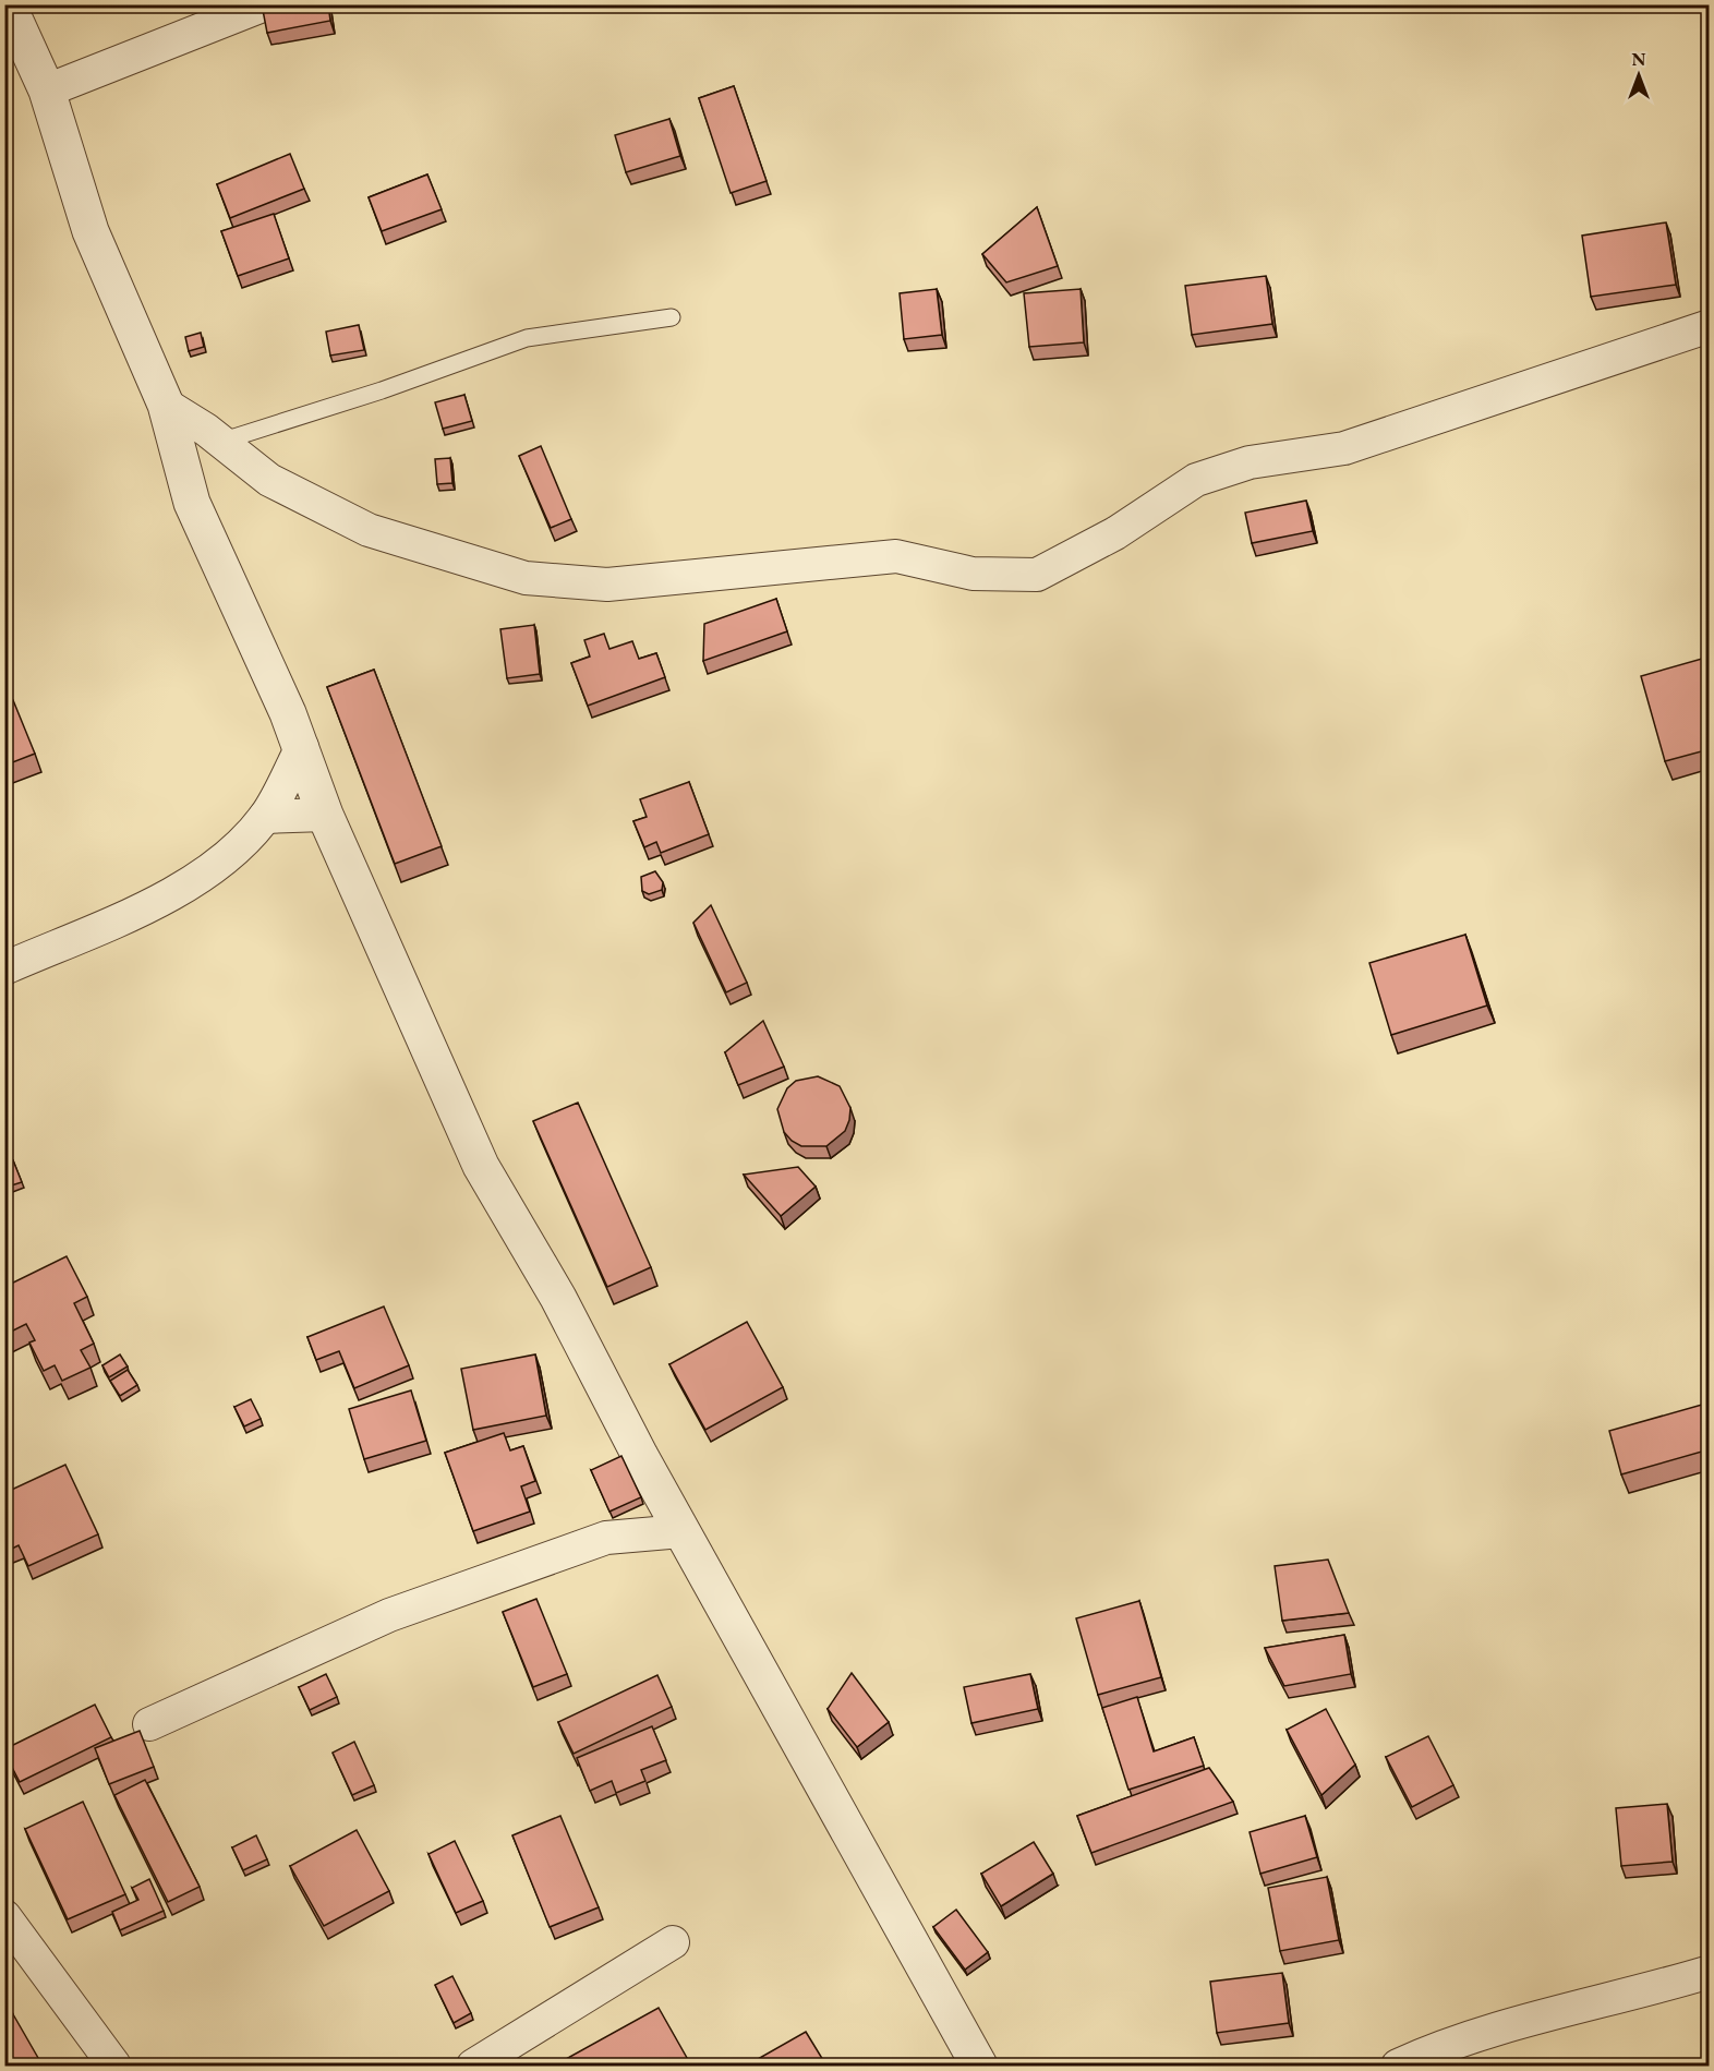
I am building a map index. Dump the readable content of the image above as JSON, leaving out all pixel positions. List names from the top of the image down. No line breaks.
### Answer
{"north":"top"}
